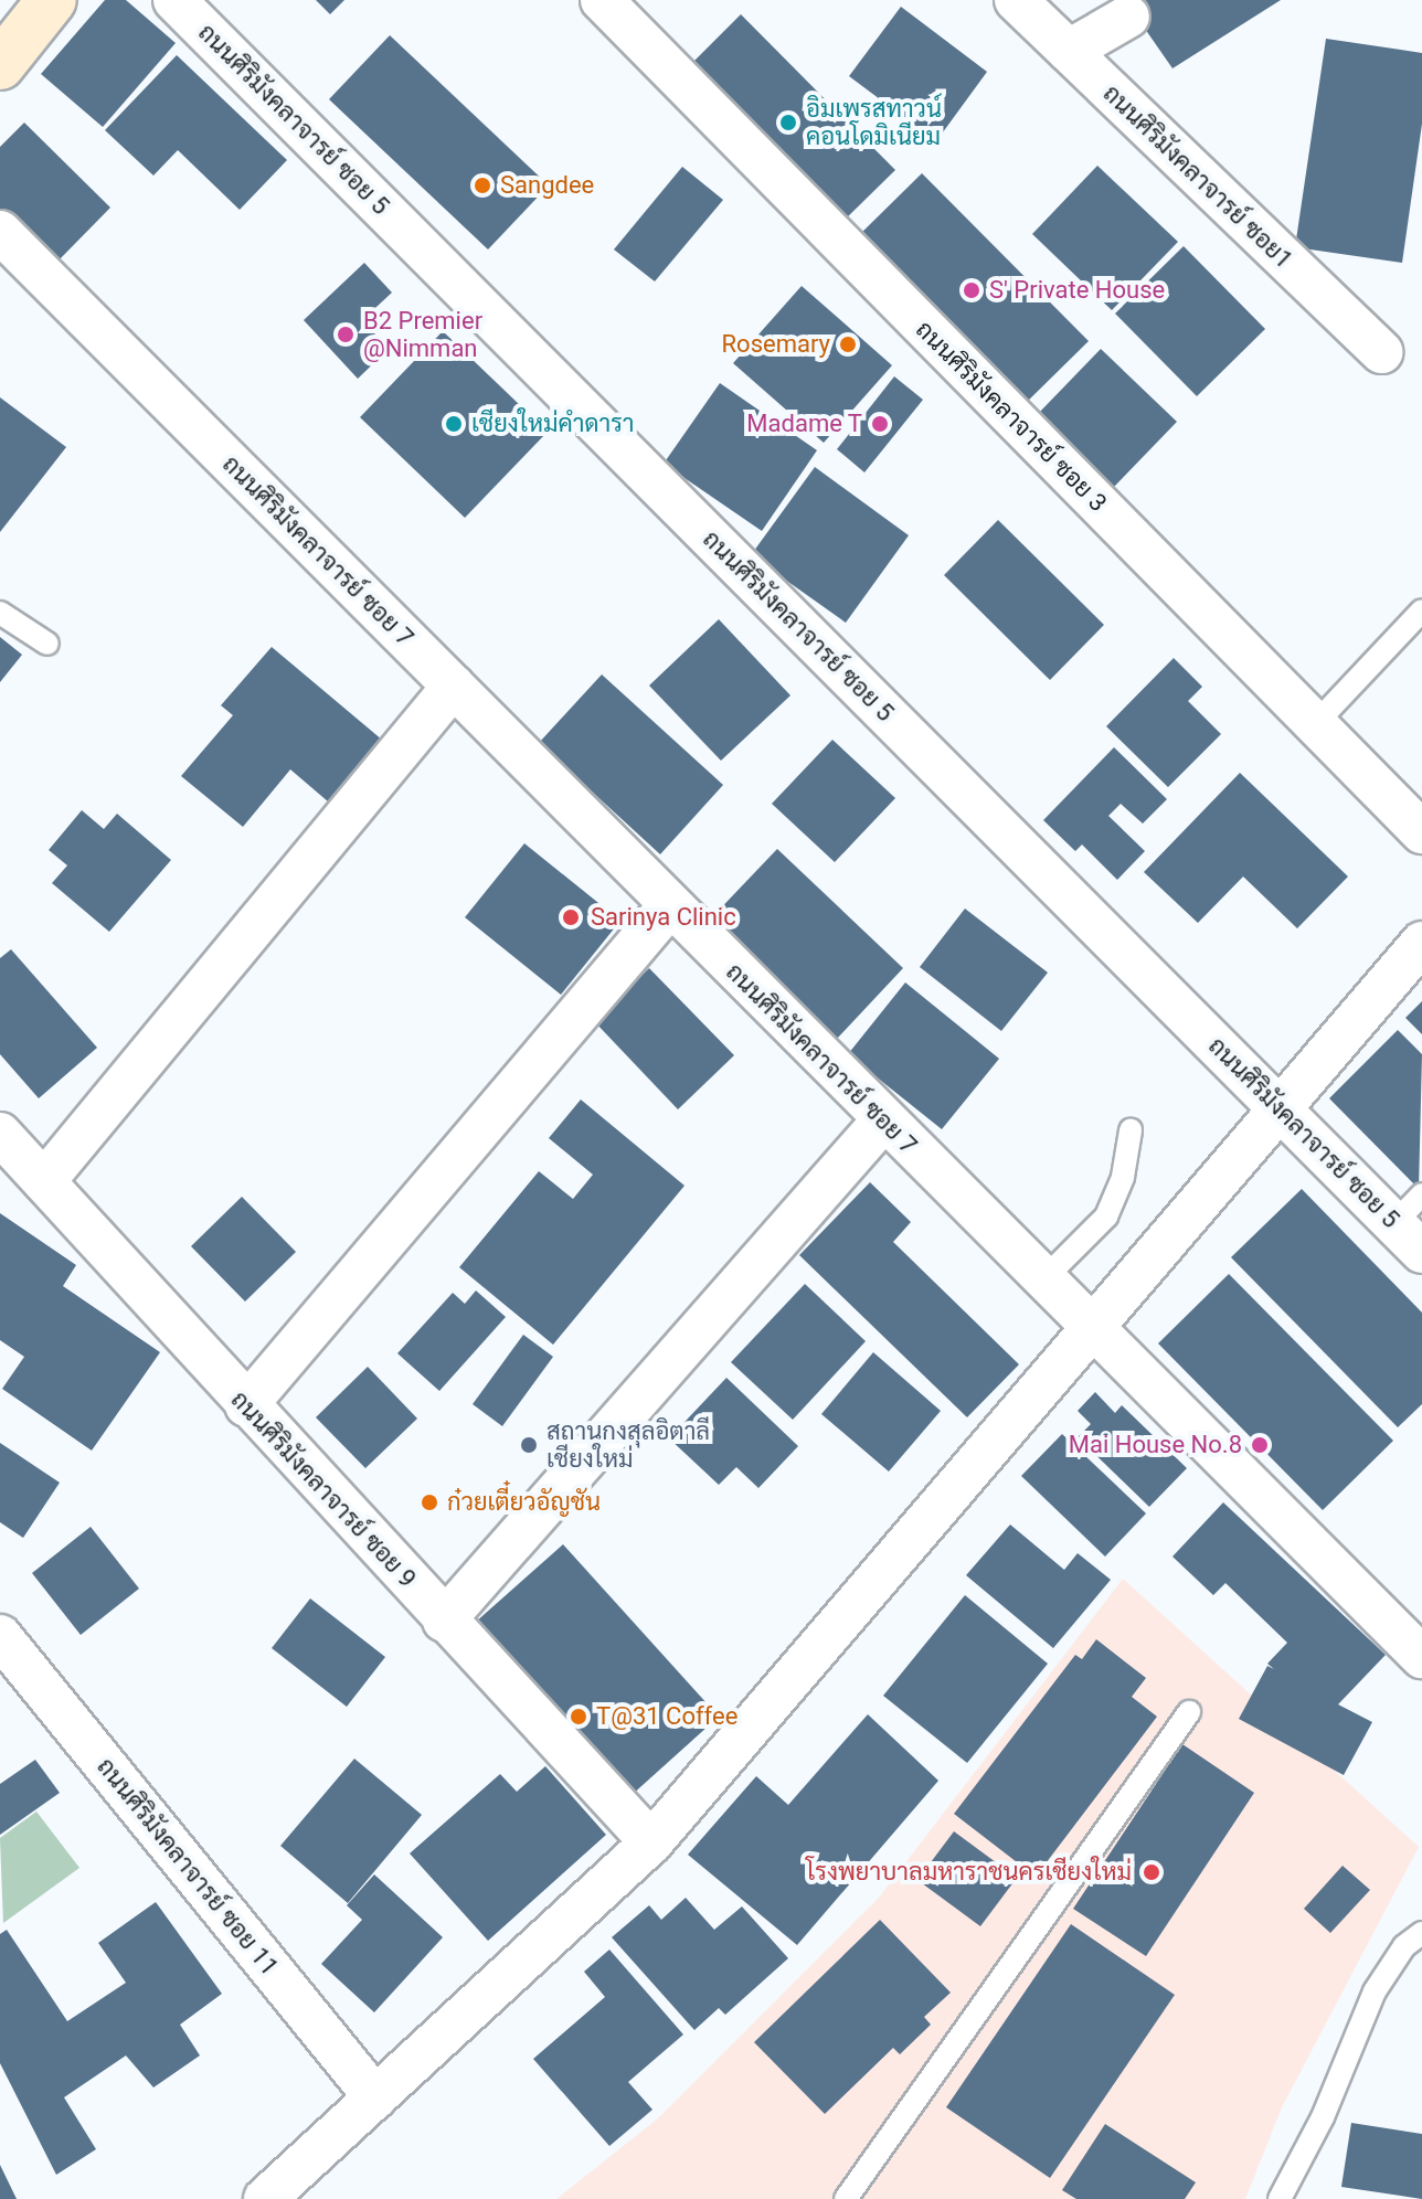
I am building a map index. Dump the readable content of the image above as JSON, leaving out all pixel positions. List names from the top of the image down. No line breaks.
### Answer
{"streets":{"street":["ถนนศิริมังคลาจารย์ ซอย 5","ถนนศิริมังคลาจารย์ ซอย1","ถนนศิริมังคลาจารย์ ซอย 3","ถนนศิริมังคลาจารย์ ซอย 7","ถนนศิริมังคลาจารย์ ซอย 9","ถนนศิริมังคลาจารย์ ซอย 11"]},"places":["อิมเพรสทาวน์ คอนโดมิเนียม","Sangdee","S' Private House","B2 Premier @Nimman","Rosemary","เชียงใหม่คำดารา","Madame T","Sarinya Clinic","สถานกงสุลอิตาลี เชียงใหม่","Mai House No.8","ก๋วยเตี๋ยวอัญชัน","T@31 Coffee","โรงพยาบาลมหาราชนครเชียงใหม่"]}
